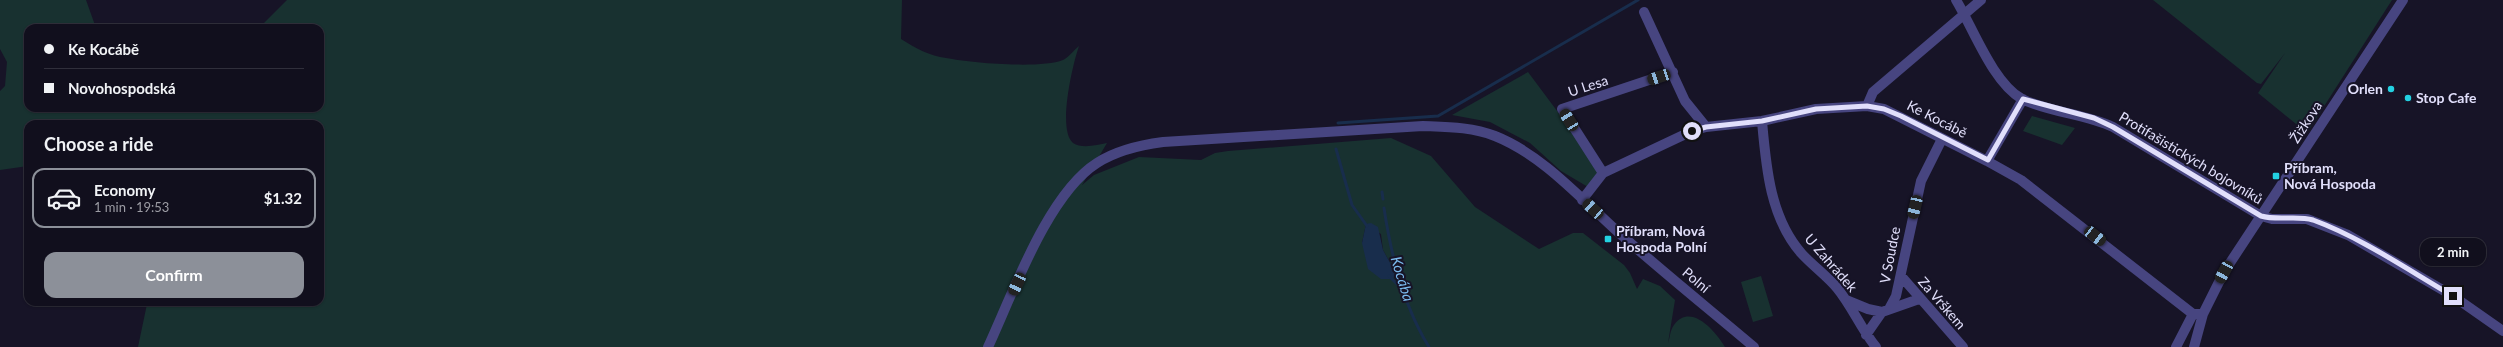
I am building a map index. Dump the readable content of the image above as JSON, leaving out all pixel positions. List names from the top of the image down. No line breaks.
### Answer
{"streets":{"street":["U Lesa","Ke Kocábě","Žižkova","Protifašistických bojovníků","V Soudce","U Zahrádek","Polní","Za Vrškem"]},"crossings":[["U Lesa","Ke Kocábě"],["Ke Kocábě","Žižkova"],["Ke Kocábě","V Soudce"],["Ke Kocábě","U Zahrádek"],["Ke Kocábě","Polní"],["Žižkova","Protifašistických bojovníků"],["V Soudce","U Zahrádek"],["V Soudce","Za Vrškem"]],"water":["Kocába"],"places":{"other":["Orlen","Stop Cafe"],"transit":["Příbram, Nová Hospoda","Příbram, Nová Hospoda Polní"]},"page":{"banner":["Ke Kocábě","Novohospodská"],"heading":"Choose a ride","list":[{"name":"Economy","note":"1 min · 19:53","value":"$1.32"}],"bubble":"2 min","buttons":"Confirm"}}
